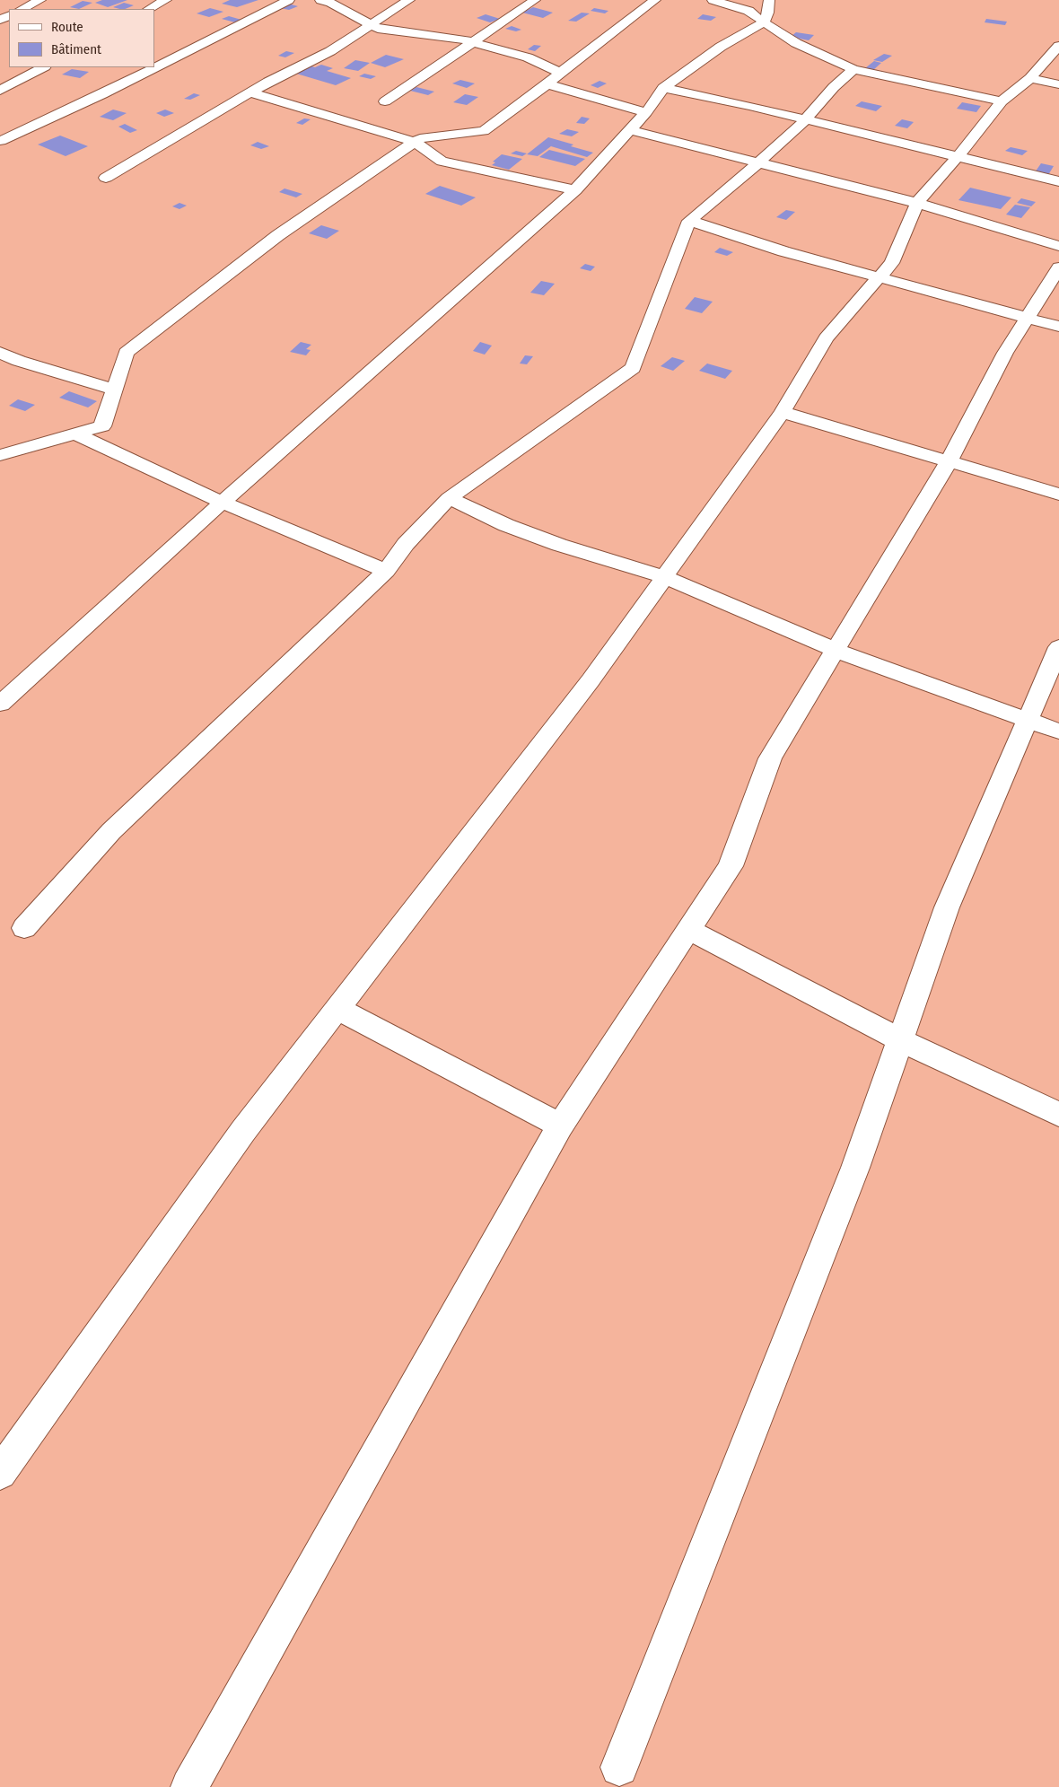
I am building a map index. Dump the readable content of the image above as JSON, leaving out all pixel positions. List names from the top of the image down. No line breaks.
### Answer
{"legend":["Route","Bâtiment"]}
